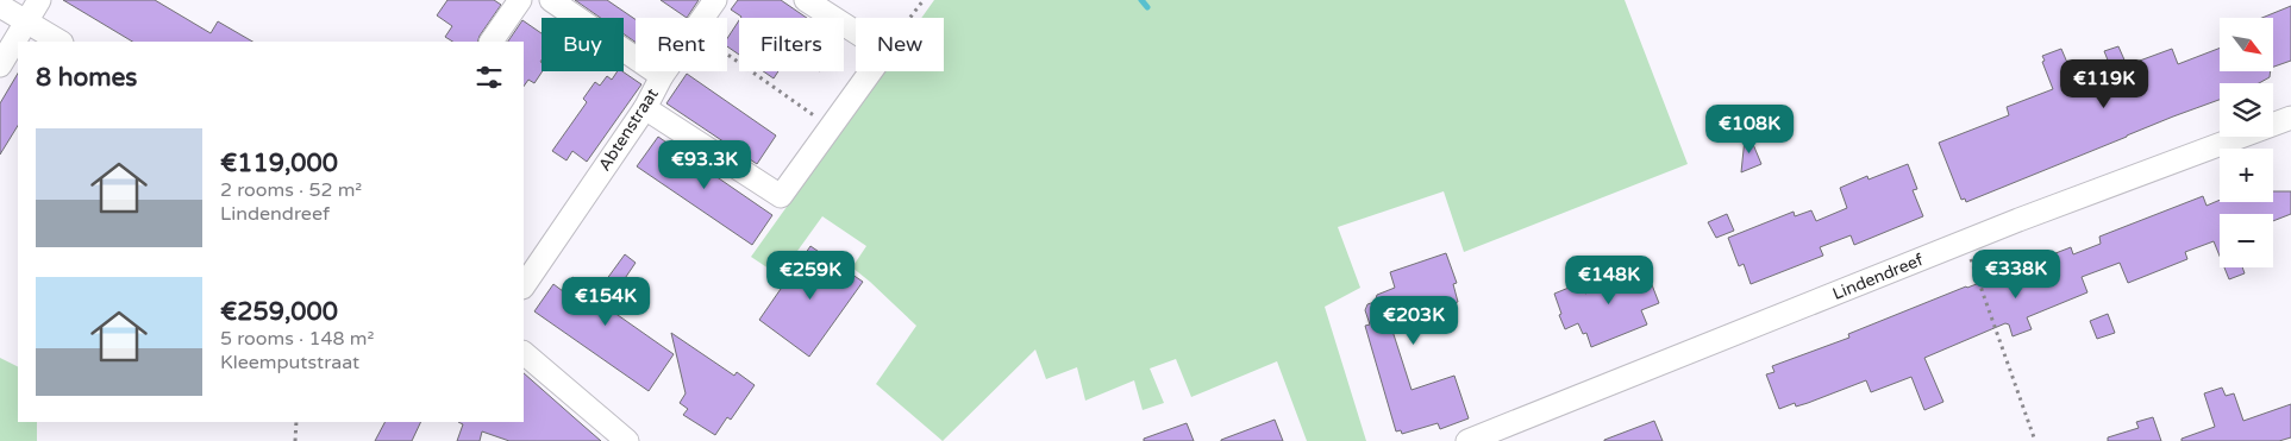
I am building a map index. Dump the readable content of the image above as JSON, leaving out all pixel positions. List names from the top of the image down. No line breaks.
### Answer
{"streets":{"street":["Abtenstraat","Lindendreef"]},"north":"bottom right","page":{"map_buttons":["+","−"],"chip":["Buy","Rent","Filters","New"],"heading":"8 homes","price":["€119K","€108K","€93.3K","€338K","€259K","€148K","€154K","€203K"],"list":[{"name":"€119,000","note":"2 rooms · 52 m² · Lindendreef"},{"name":"€259,000","note":"5 rooms · 148 m² · Kleemputstraat"}]}}
